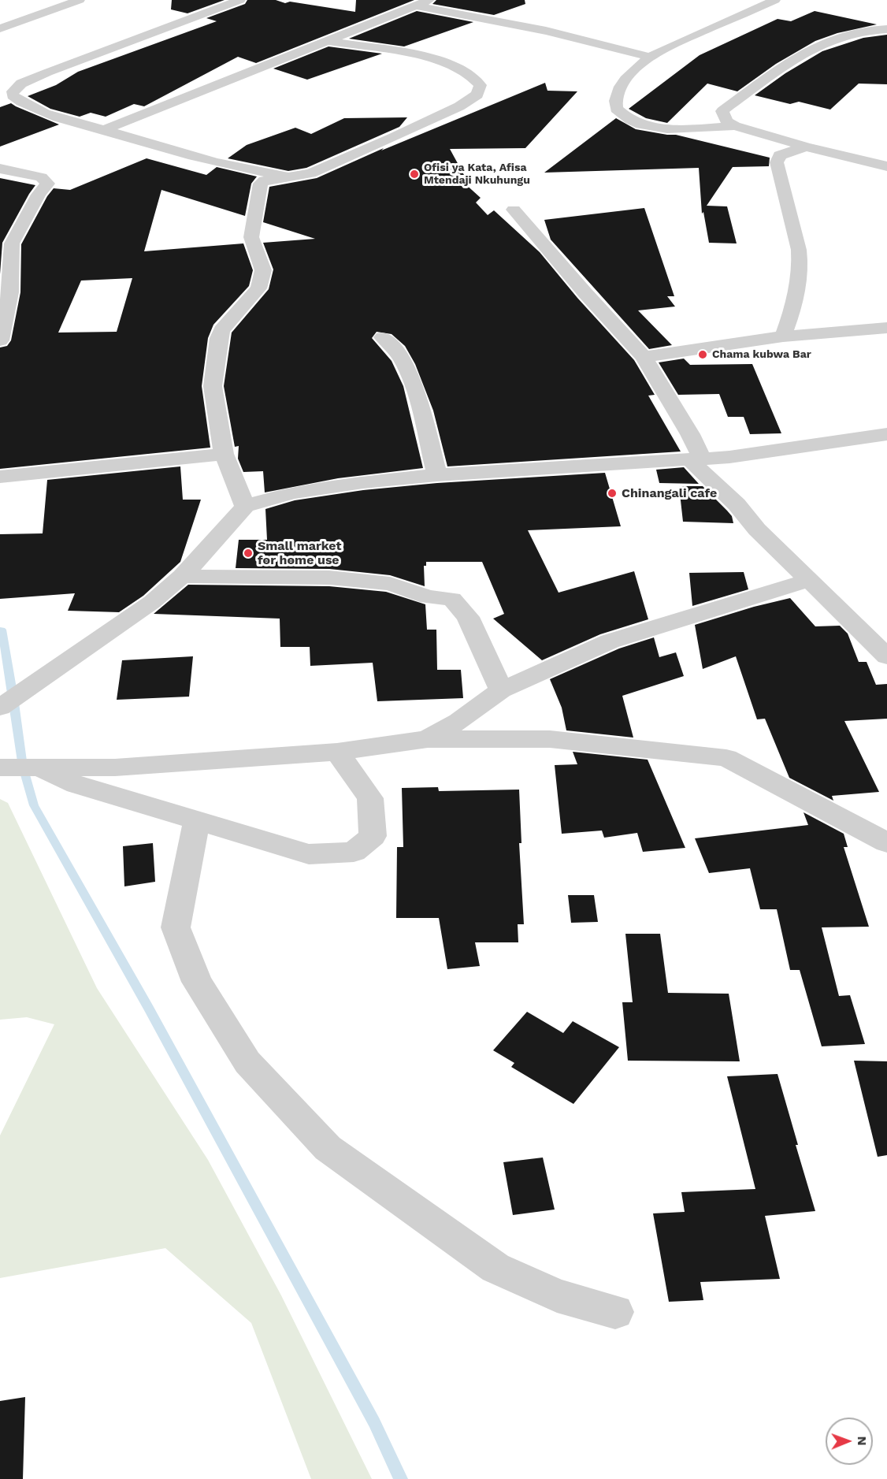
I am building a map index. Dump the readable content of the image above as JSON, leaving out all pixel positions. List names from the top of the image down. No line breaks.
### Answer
{"places":["Ofisi ya Kata, Afisa Mtendaji Nkuhungu","Chama kubwa Bar","Chinangali cafe","Small market for home use"],"north":"right"}
